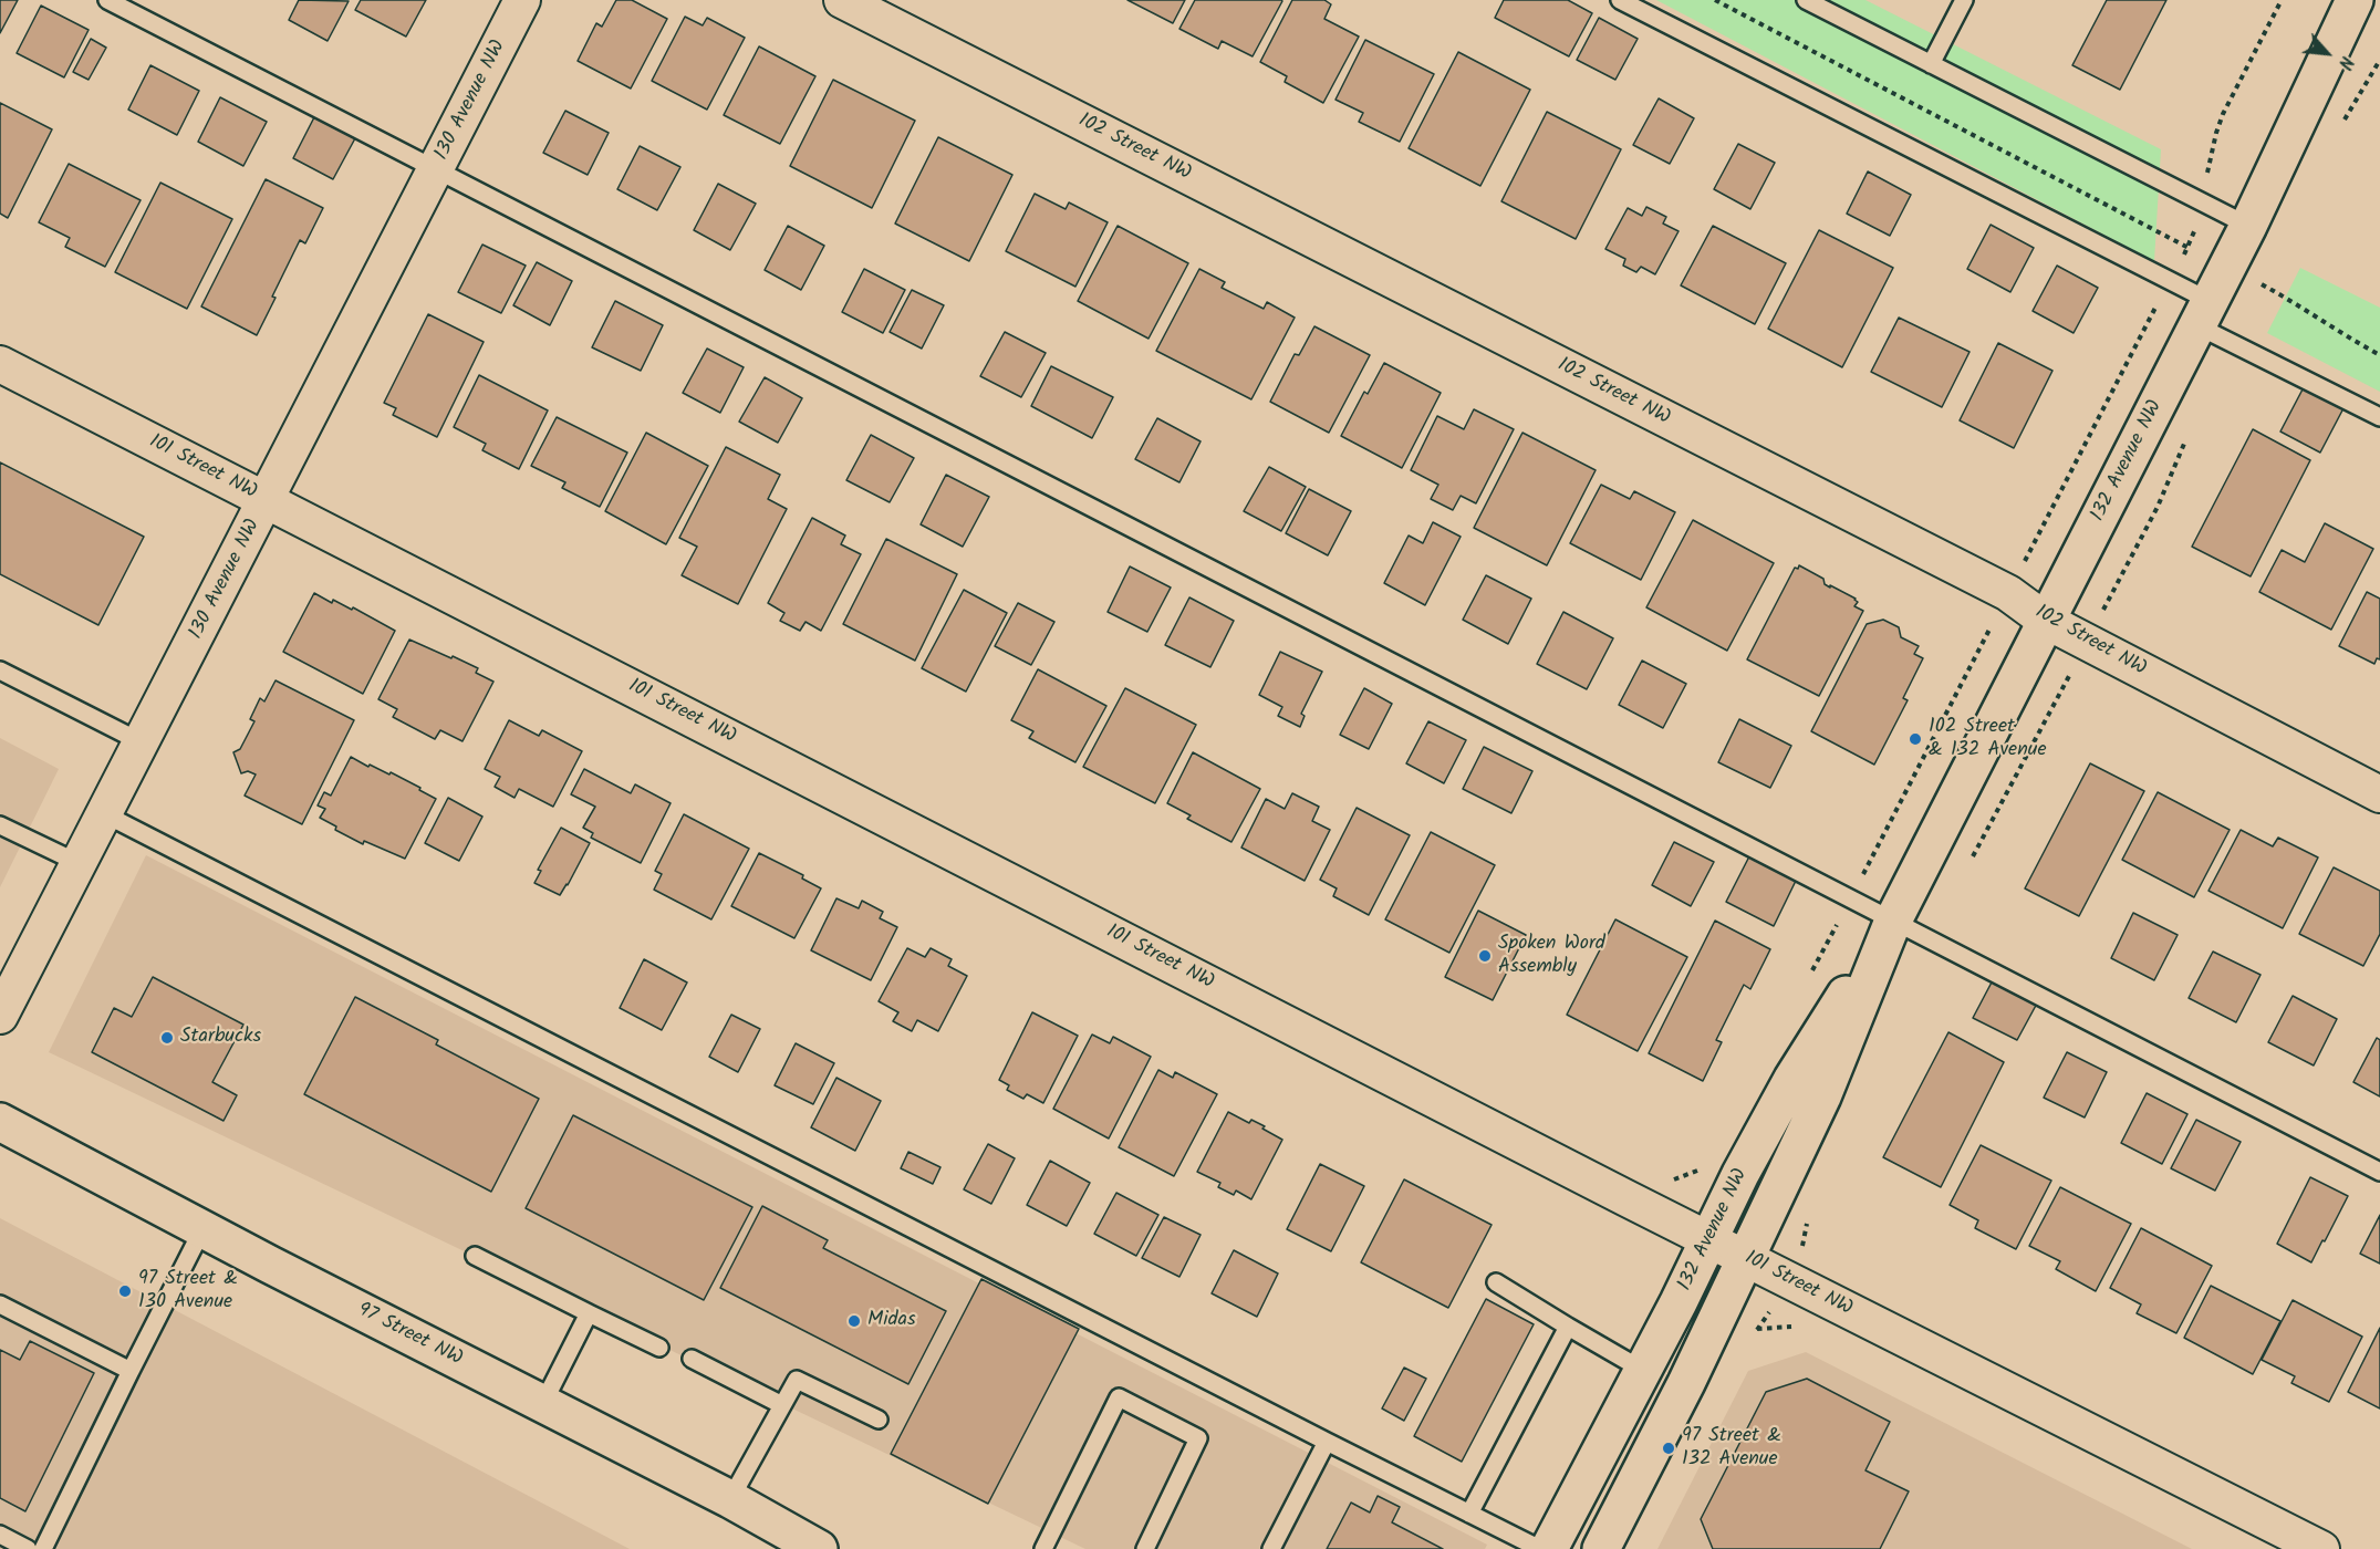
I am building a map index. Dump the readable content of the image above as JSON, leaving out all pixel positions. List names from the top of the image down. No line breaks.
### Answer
{"streets":{"street":["130 Avenue NW","102 Street NW","132 Avenue NW","101 Street NW","97 Street NW"]},"crossings":[["130 Avenue NW","101 Street NW"],["102 Street NW","132 Avenue NW"],["132 Avenue NW","101 Street NW"]],"places":["102 Street & 132 Avenue","Spoken Word Assembly","Starbucks","97 Street & 130 Avenue","Midas","97 Street & 132 Avenue"],"north":"bottom right"}
